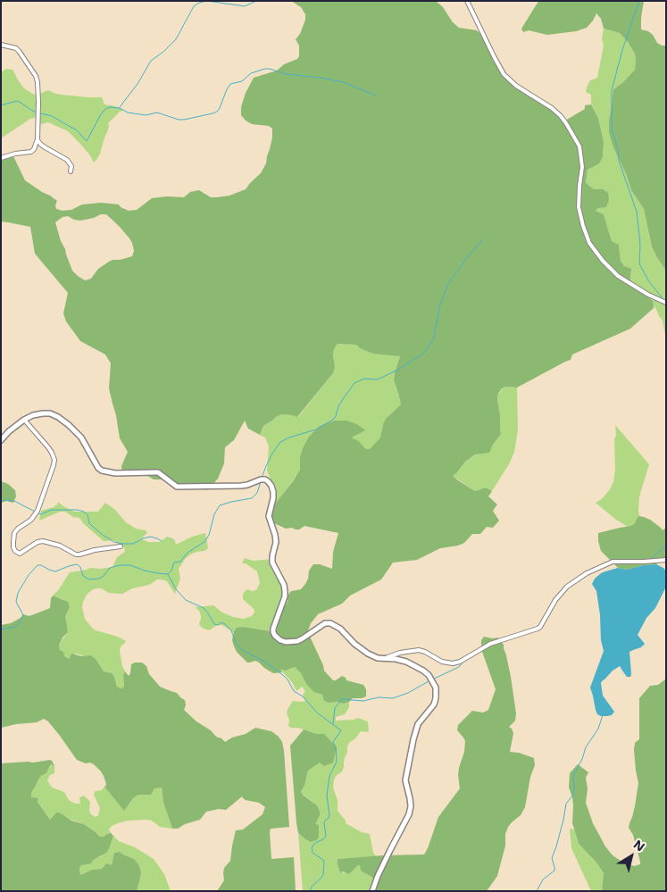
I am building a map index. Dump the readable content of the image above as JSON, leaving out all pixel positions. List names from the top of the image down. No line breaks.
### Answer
{"north":"top right"}
